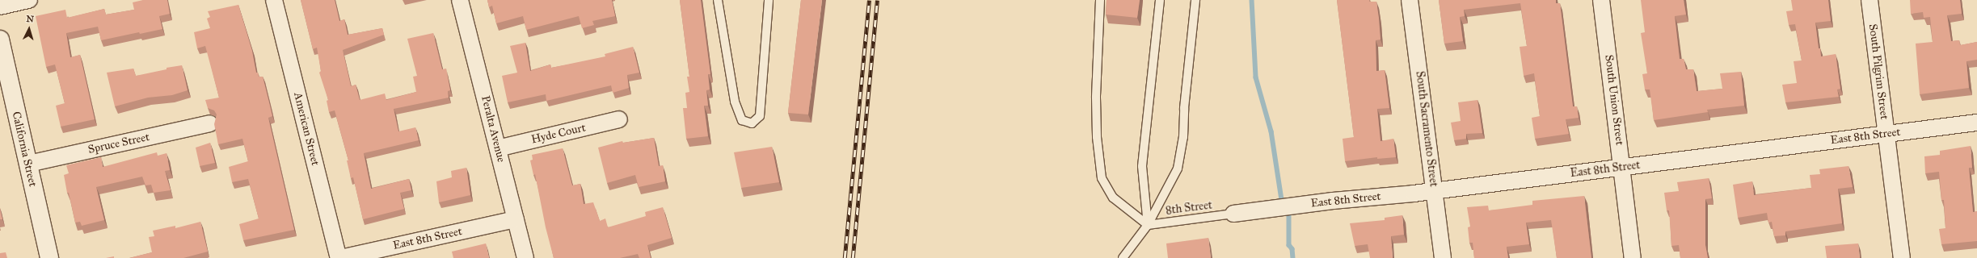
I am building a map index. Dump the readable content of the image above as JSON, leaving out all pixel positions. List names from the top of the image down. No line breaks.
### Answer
{"streets":{"street":["South Pilgrim Street","South Union Street","American Street","Peralta Avenue","South Sacramento Street","Hyde Court","East 8th Street","Spruce Street","California Street"],"lane":["8th Street"]},"crossings":[["South Pilgrim Street","East 8th Street"],["South Union Street","East 8th Street"],["American Street","East 8th Street"],["Peralta Avenue","Hyde Court"],["Peralta Avenue","East 8th Street"],["South Sacramento Street","East 8th Street"],["East 8th Street","8th Street"],["Spruce Street","California Street"]],"north":"top"}
